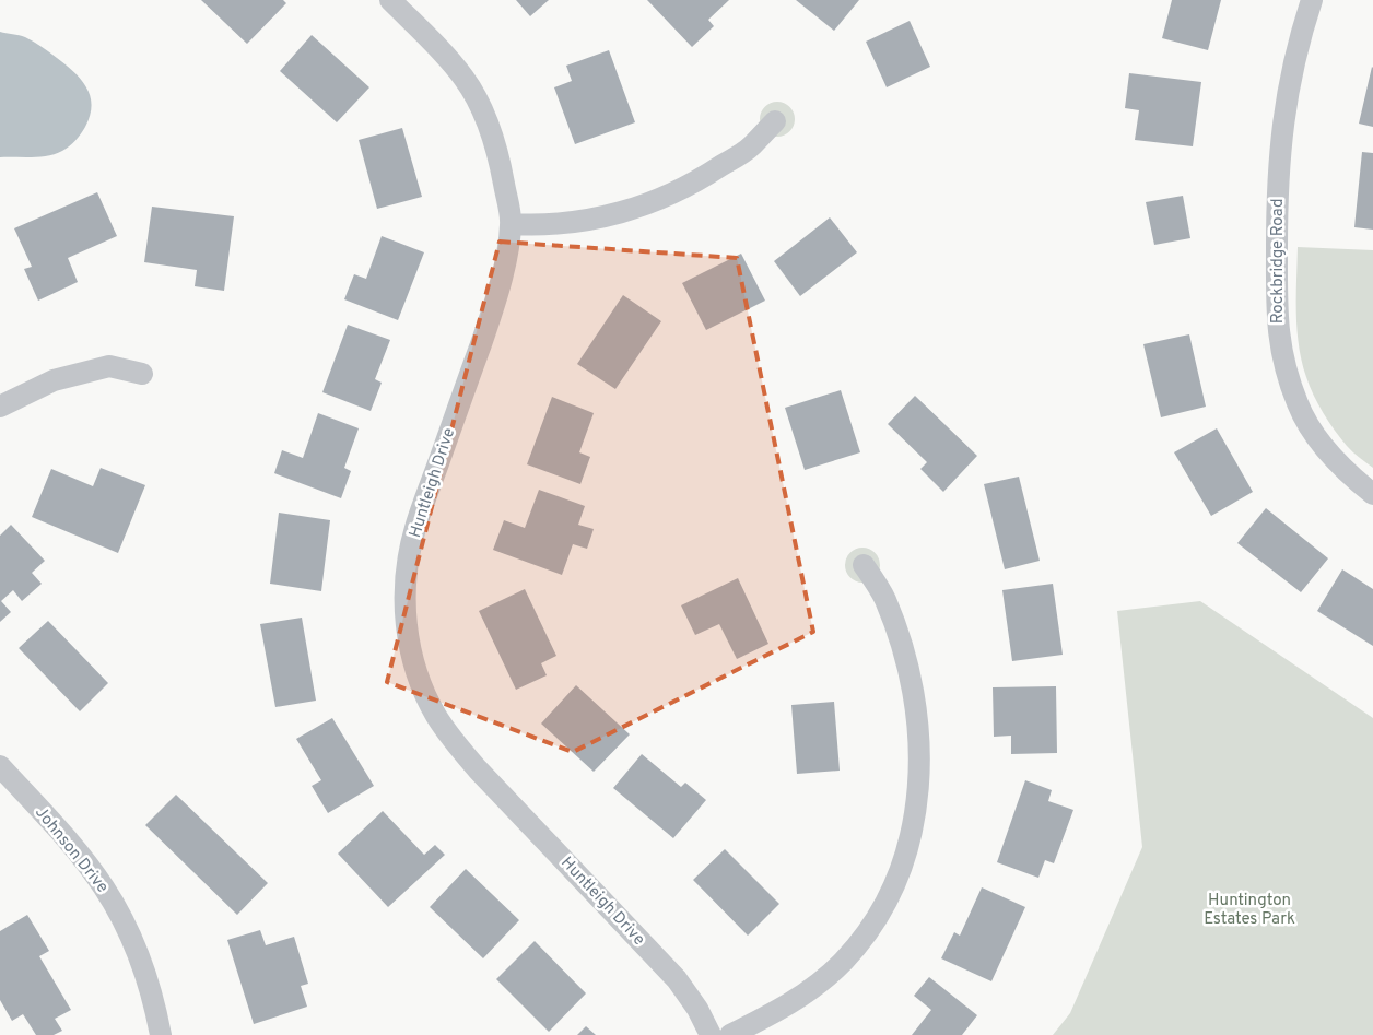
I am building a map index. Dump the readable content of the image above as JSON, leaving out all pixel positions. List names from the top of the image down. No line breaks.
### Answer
{"streets":{"street":["Rockbridge Road","Huntleigh Drive","Johnson Drive"]},"parks":["Huntington Estates Park"]}
